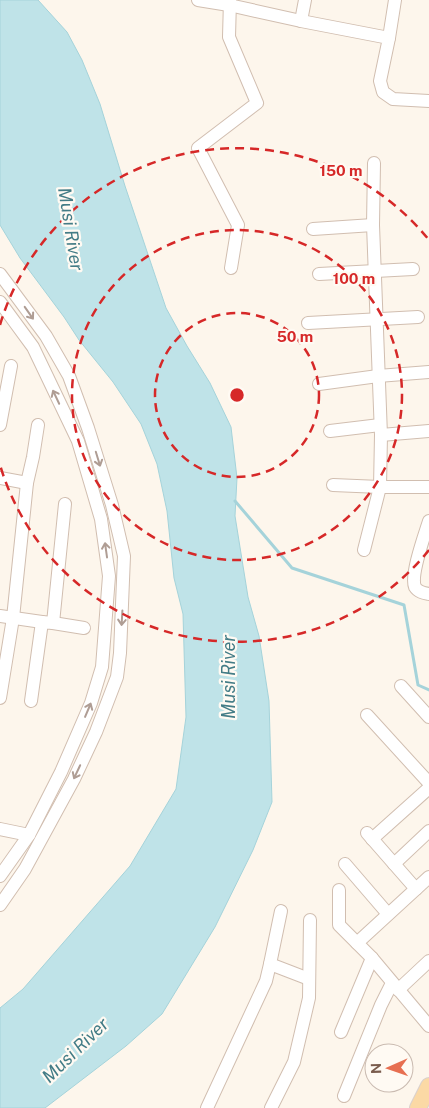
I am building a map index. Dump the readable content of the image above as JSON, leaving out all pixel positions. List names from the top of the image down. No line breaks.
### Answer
{"water":["Musi River"],"north":"left","rings":["150 m","100 m","50 m"]}
